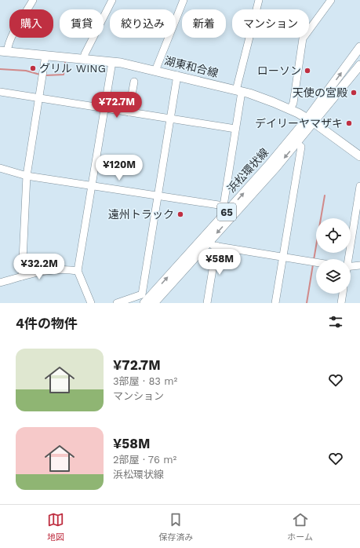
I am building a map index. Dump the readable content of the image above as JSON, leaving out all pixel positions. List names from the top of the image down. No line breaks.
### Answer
{"streets":{"main road":["湖東和合線","浜松環状線","65"]},"crossings":[["湖東和合線","浜松環状線"]],"places":["グリル WING","ローソン","天使の宮殿","デイリーヤマザキ","遠州トラック"],"page":{"chip":["購入","賃貸","絞り込み","新着","マンション"],"price":["¥72.7M","¥120M","¥58M","¥32.2M"],"heading":"4件の物件","list":[{"name":"¥72.7M","note":"3部屋 · 83 m² · マンション"},{"name":"¥58M","note":"2部屋 · 76 m² · 浜松環状線"}],"tabs":["地図","保存済み","ホーム"]}}
